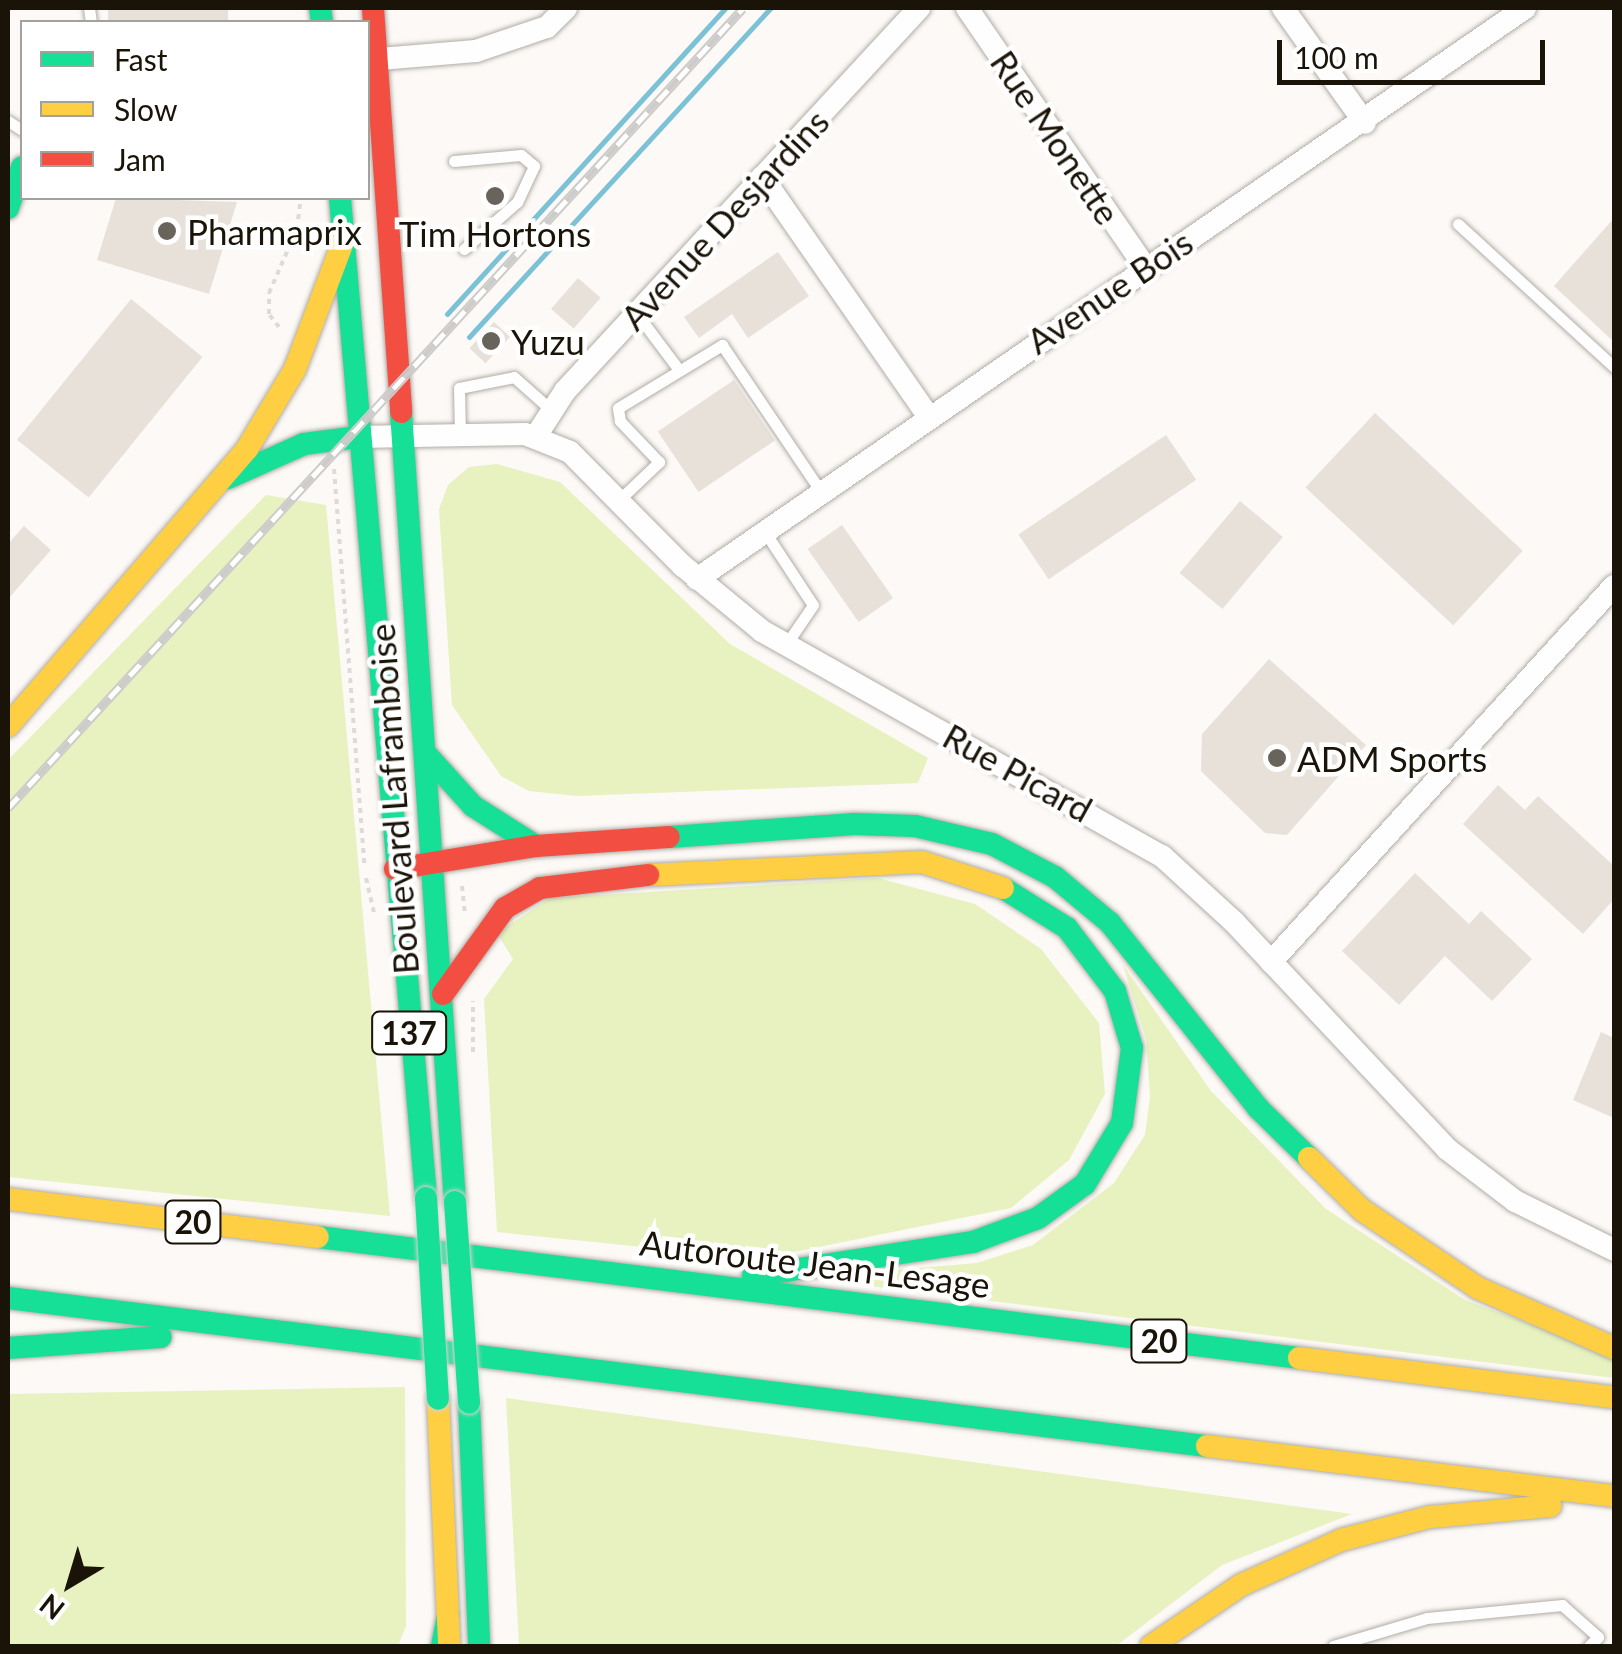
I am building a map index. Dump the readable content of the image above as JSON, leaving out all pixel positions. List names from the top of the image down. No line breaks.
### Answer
{"streets":{"main road":["Boulevard Laframboise","137","20","Autoroute Jean-Lesage"],"street":["Rue Monette","Avenue Desjardins","Avenue Bois","Rue Picard"]},"crossings":[["Rue Monette","Avenue Bois"],["Avenue Desjardins","Rue Picard"],["Avenue Bois","Rue Picard"],["Rue Picard","Boulevard Laframboise"]],"places":["Tim Hortons","Pharmaprix","Yuzu","ADM Sports"],"legend":["Fast","Slow","Jam"],"scale_bar":"100 m","north":"bottom left"}
